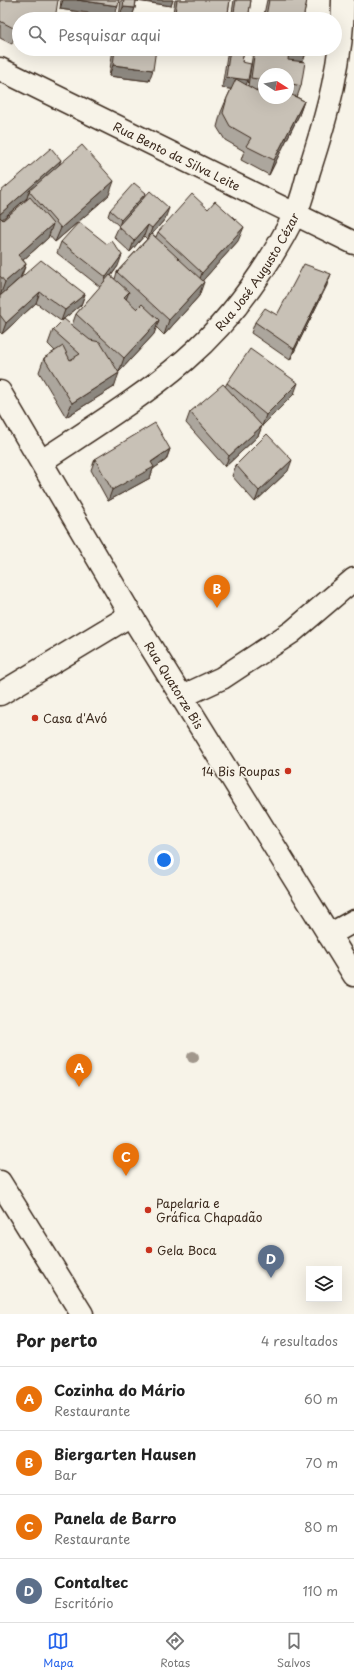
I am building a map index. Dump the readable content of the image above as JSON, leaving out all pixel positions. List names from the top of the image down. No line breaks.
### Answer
{"streets":{"street":["Rua Bento da Silva Leite","Rua José Augusto Cézar","Rua Quatorze Bis"]},"crossings":[["Rua Bento da Silva Leite","Rua José Augusto Cézar"],["Rua José Augusto Cézar","Rua Quatorze Bis"]],"places":["Casa d'Avó","14 Bis Roupas","Papelaria e Gráfica Chapadão","Gela Boca"],"north":"right","page":{"search":"Pesquisar aqui","pins":["B","A","C","D"],"heading":["Por perto","4 resultados"],"list":[{"mark":"A","name":"Cozinha do Mário","note":"Restaurante","value":"60 m"},{"mark":"B","name":"Biergarten Hausen","note":"Bar","value":"70 m"},{"mark":"C","name":"Panela de Barro","note":"Restaurante","value":"80 m"},{"mark":"D","name":"Contaltec","note":"Escritório","value":"110 m"}],"nav":["Mapa","Rotas","Salvos"]}}
